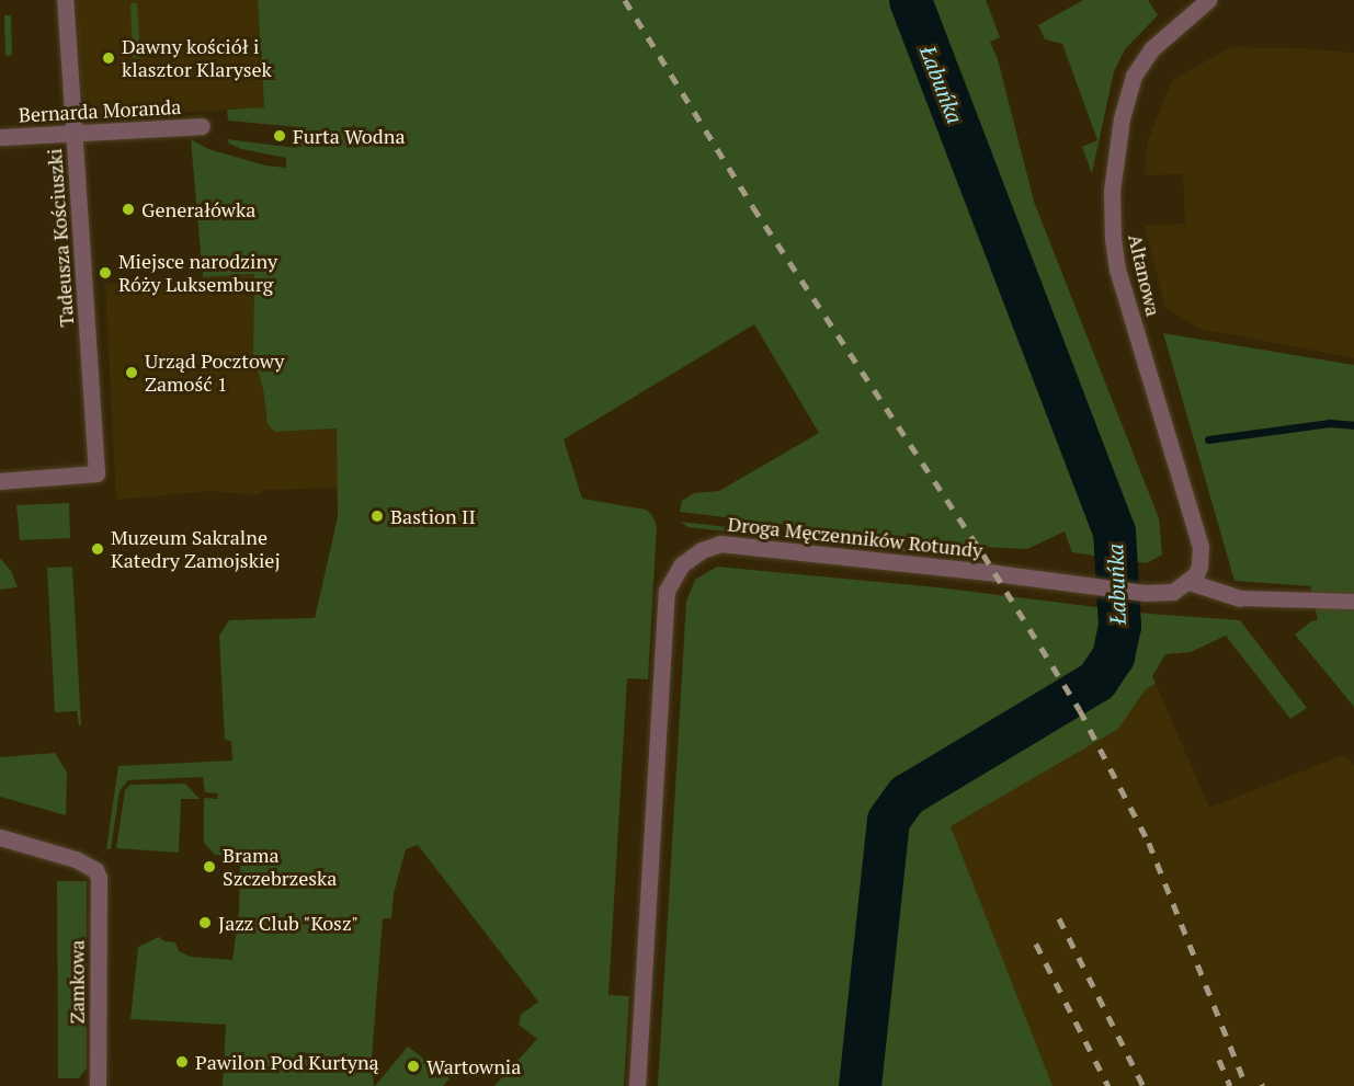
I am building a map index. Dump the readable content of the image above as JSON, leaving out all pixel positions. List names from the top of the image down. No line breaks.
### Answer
{"streets":{"street":["Bernarda Moranda","Tadeusza Kościuszki","Altanowa","Droga Męczenników Rotundy","Zamkowa"]},"crossings":[["Bernarda Moranda","Tadeusza Kościuszki"],["Altanowa","Droga Męczenników Rotundy"]],"water":["Łabuńka"],"places":["Dawny kościół i klasztor Klarysek","Furta Wodna","Generałówka","Miejsce narodziny Róży Luksemburg","Urząd Pocztowy Zamość 1","Bastion II","Muzeum Sakralne Katedry Zamojskiej","Brama Szczebrzeska","Jazz Club \"Kosz\"","Pawilon Pod Kurtyną","Wartownia"]}
